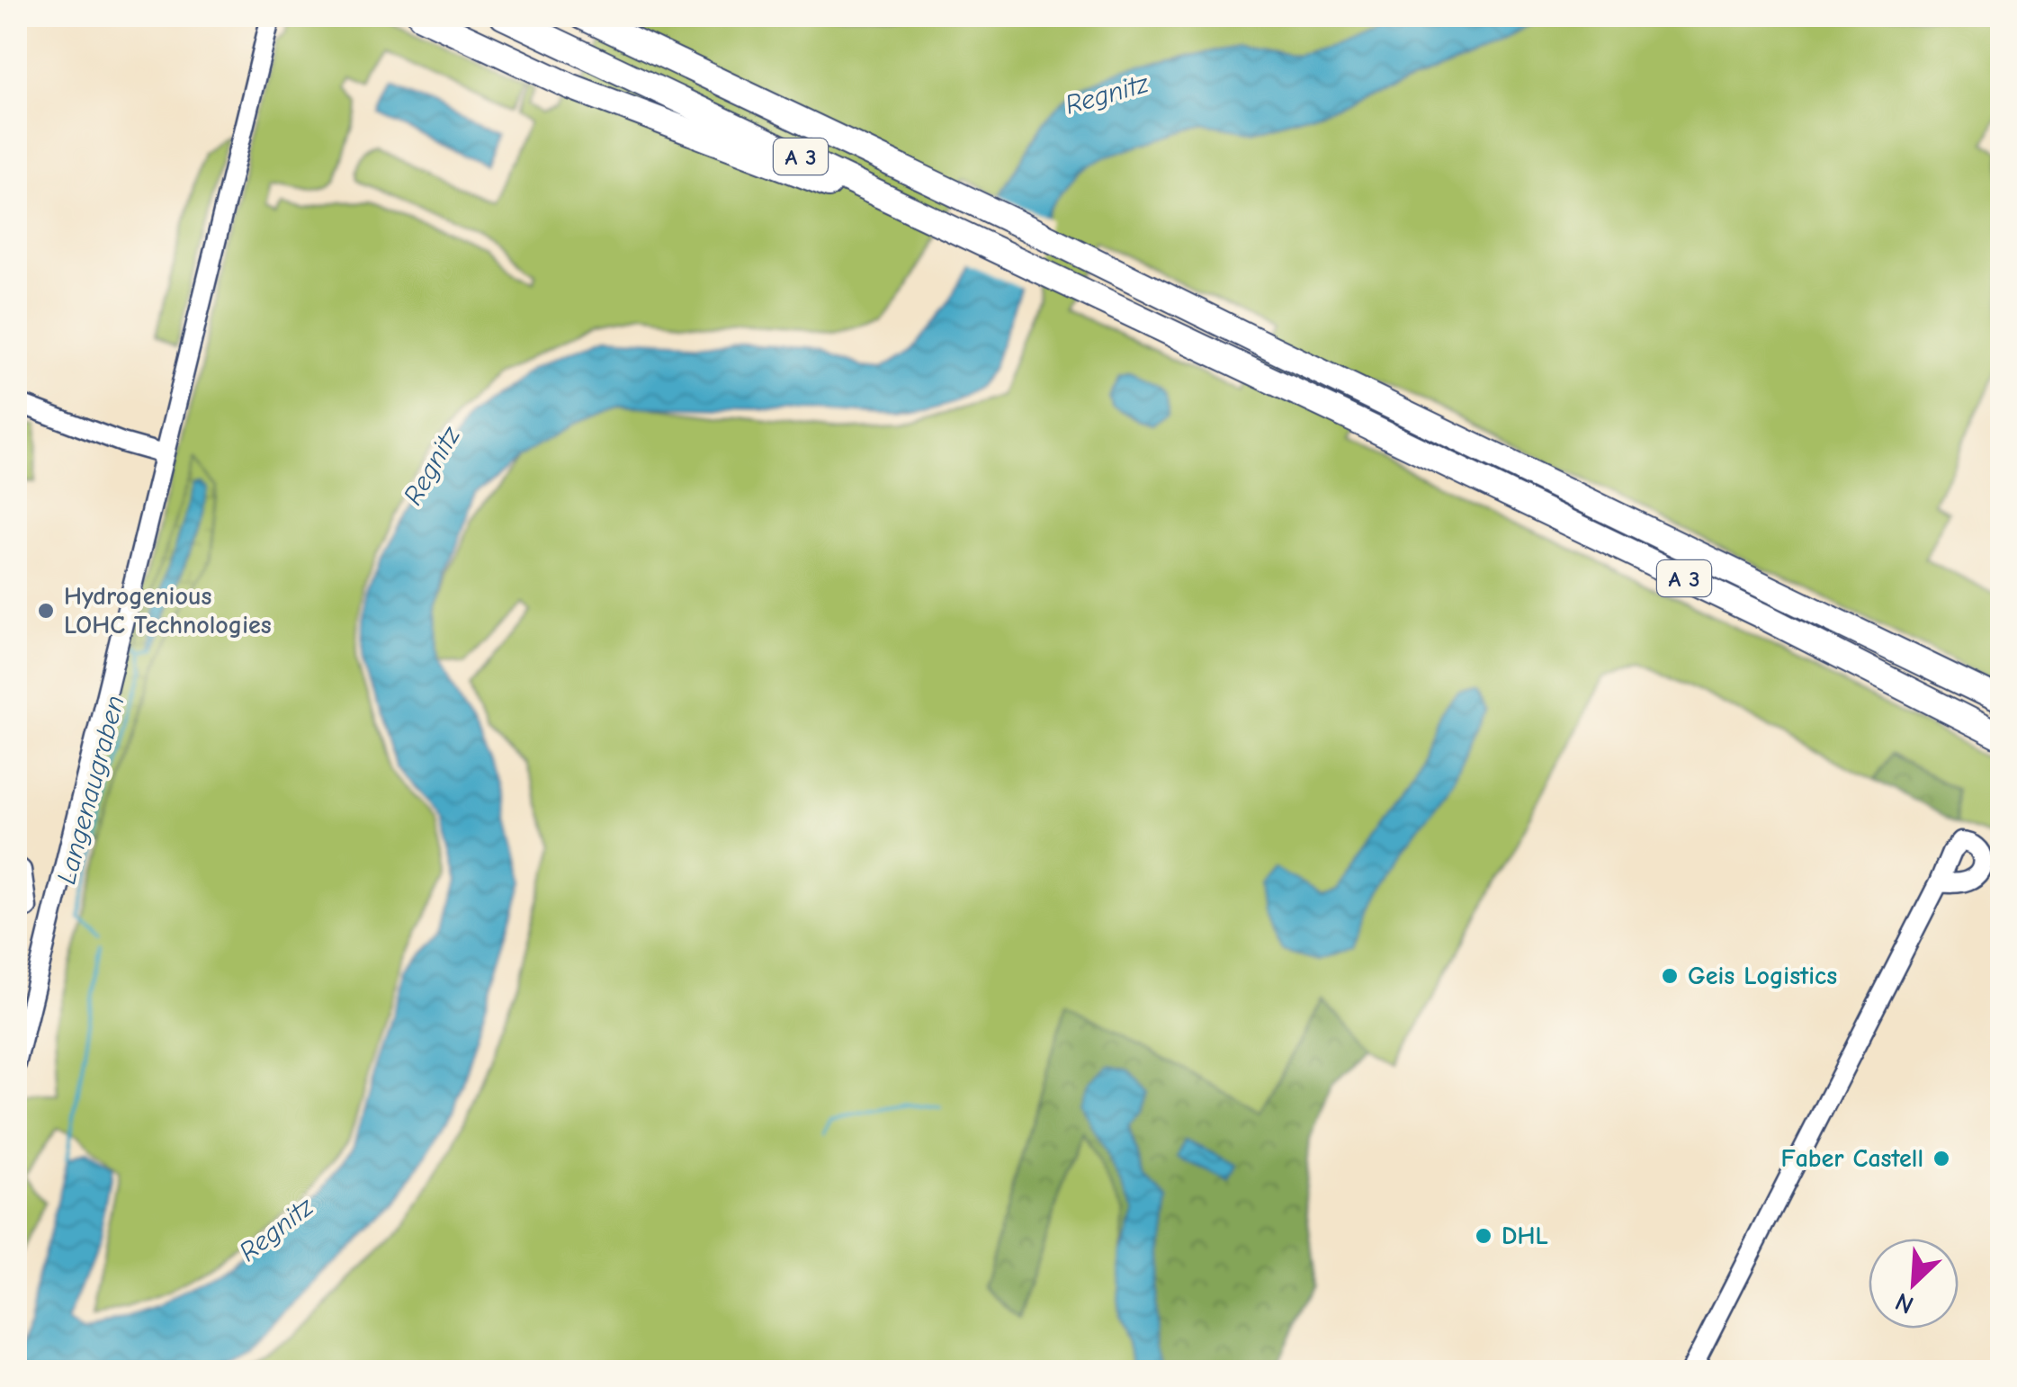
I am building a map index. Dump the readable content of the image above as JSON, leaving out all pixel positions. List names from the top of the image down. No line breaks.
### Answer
{"streets":{"highway":["A 3"]},"water":["Regnitz","Langenaugraben"],"places":["Hydrogenious LOHC Technologies","Geis Logistics","Faber Castell","DHL"],"north":"bottom left"}
